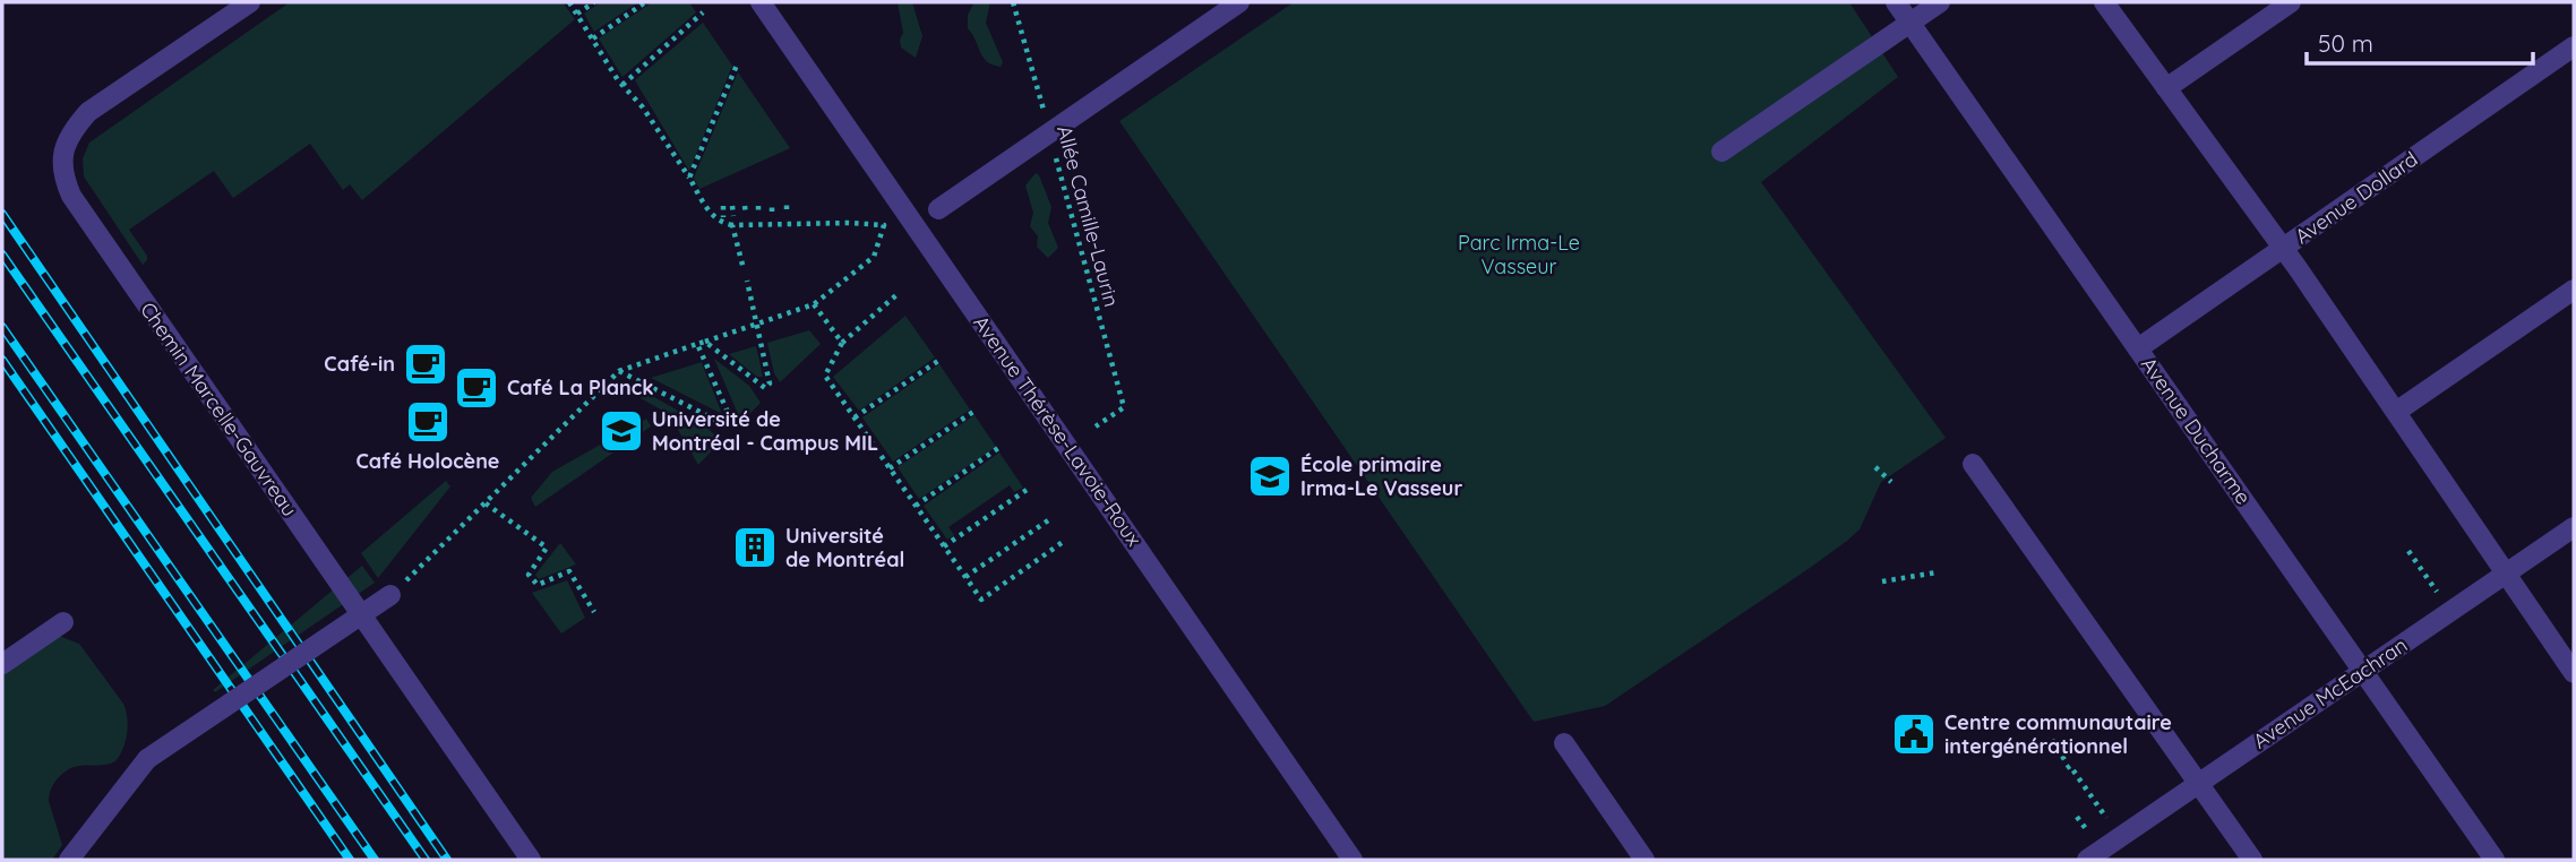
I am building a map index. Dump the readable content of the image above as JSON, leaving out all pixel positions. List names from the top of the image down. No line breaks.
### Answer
{"streets":{"street":["Avenue Dollard","Chemin Marcelle-Gauvreau","Avenue Thérèse-Lavoie-Roux","Avenue Ducharme","Avenue McEachran"],"path":["Allée Camille-Laurin"]},"crossings":[["Avenue Dollard","Avenue Ducharme"],["Avenue Ducharme","Avenue McEachran"]],"parks":["Parc Irma-Le Vasseur"],"places":{"cafe":["Café-in","Café La Planck","Café Holocène"],"school or university":["Université de Montréal - Campus MIL","École primaire Irma-Le Vasseur"],"building":["Université de Montréal"],"public building":["Centre communautaire intergénérationnel"]},"scale_bar":"50 m"}
